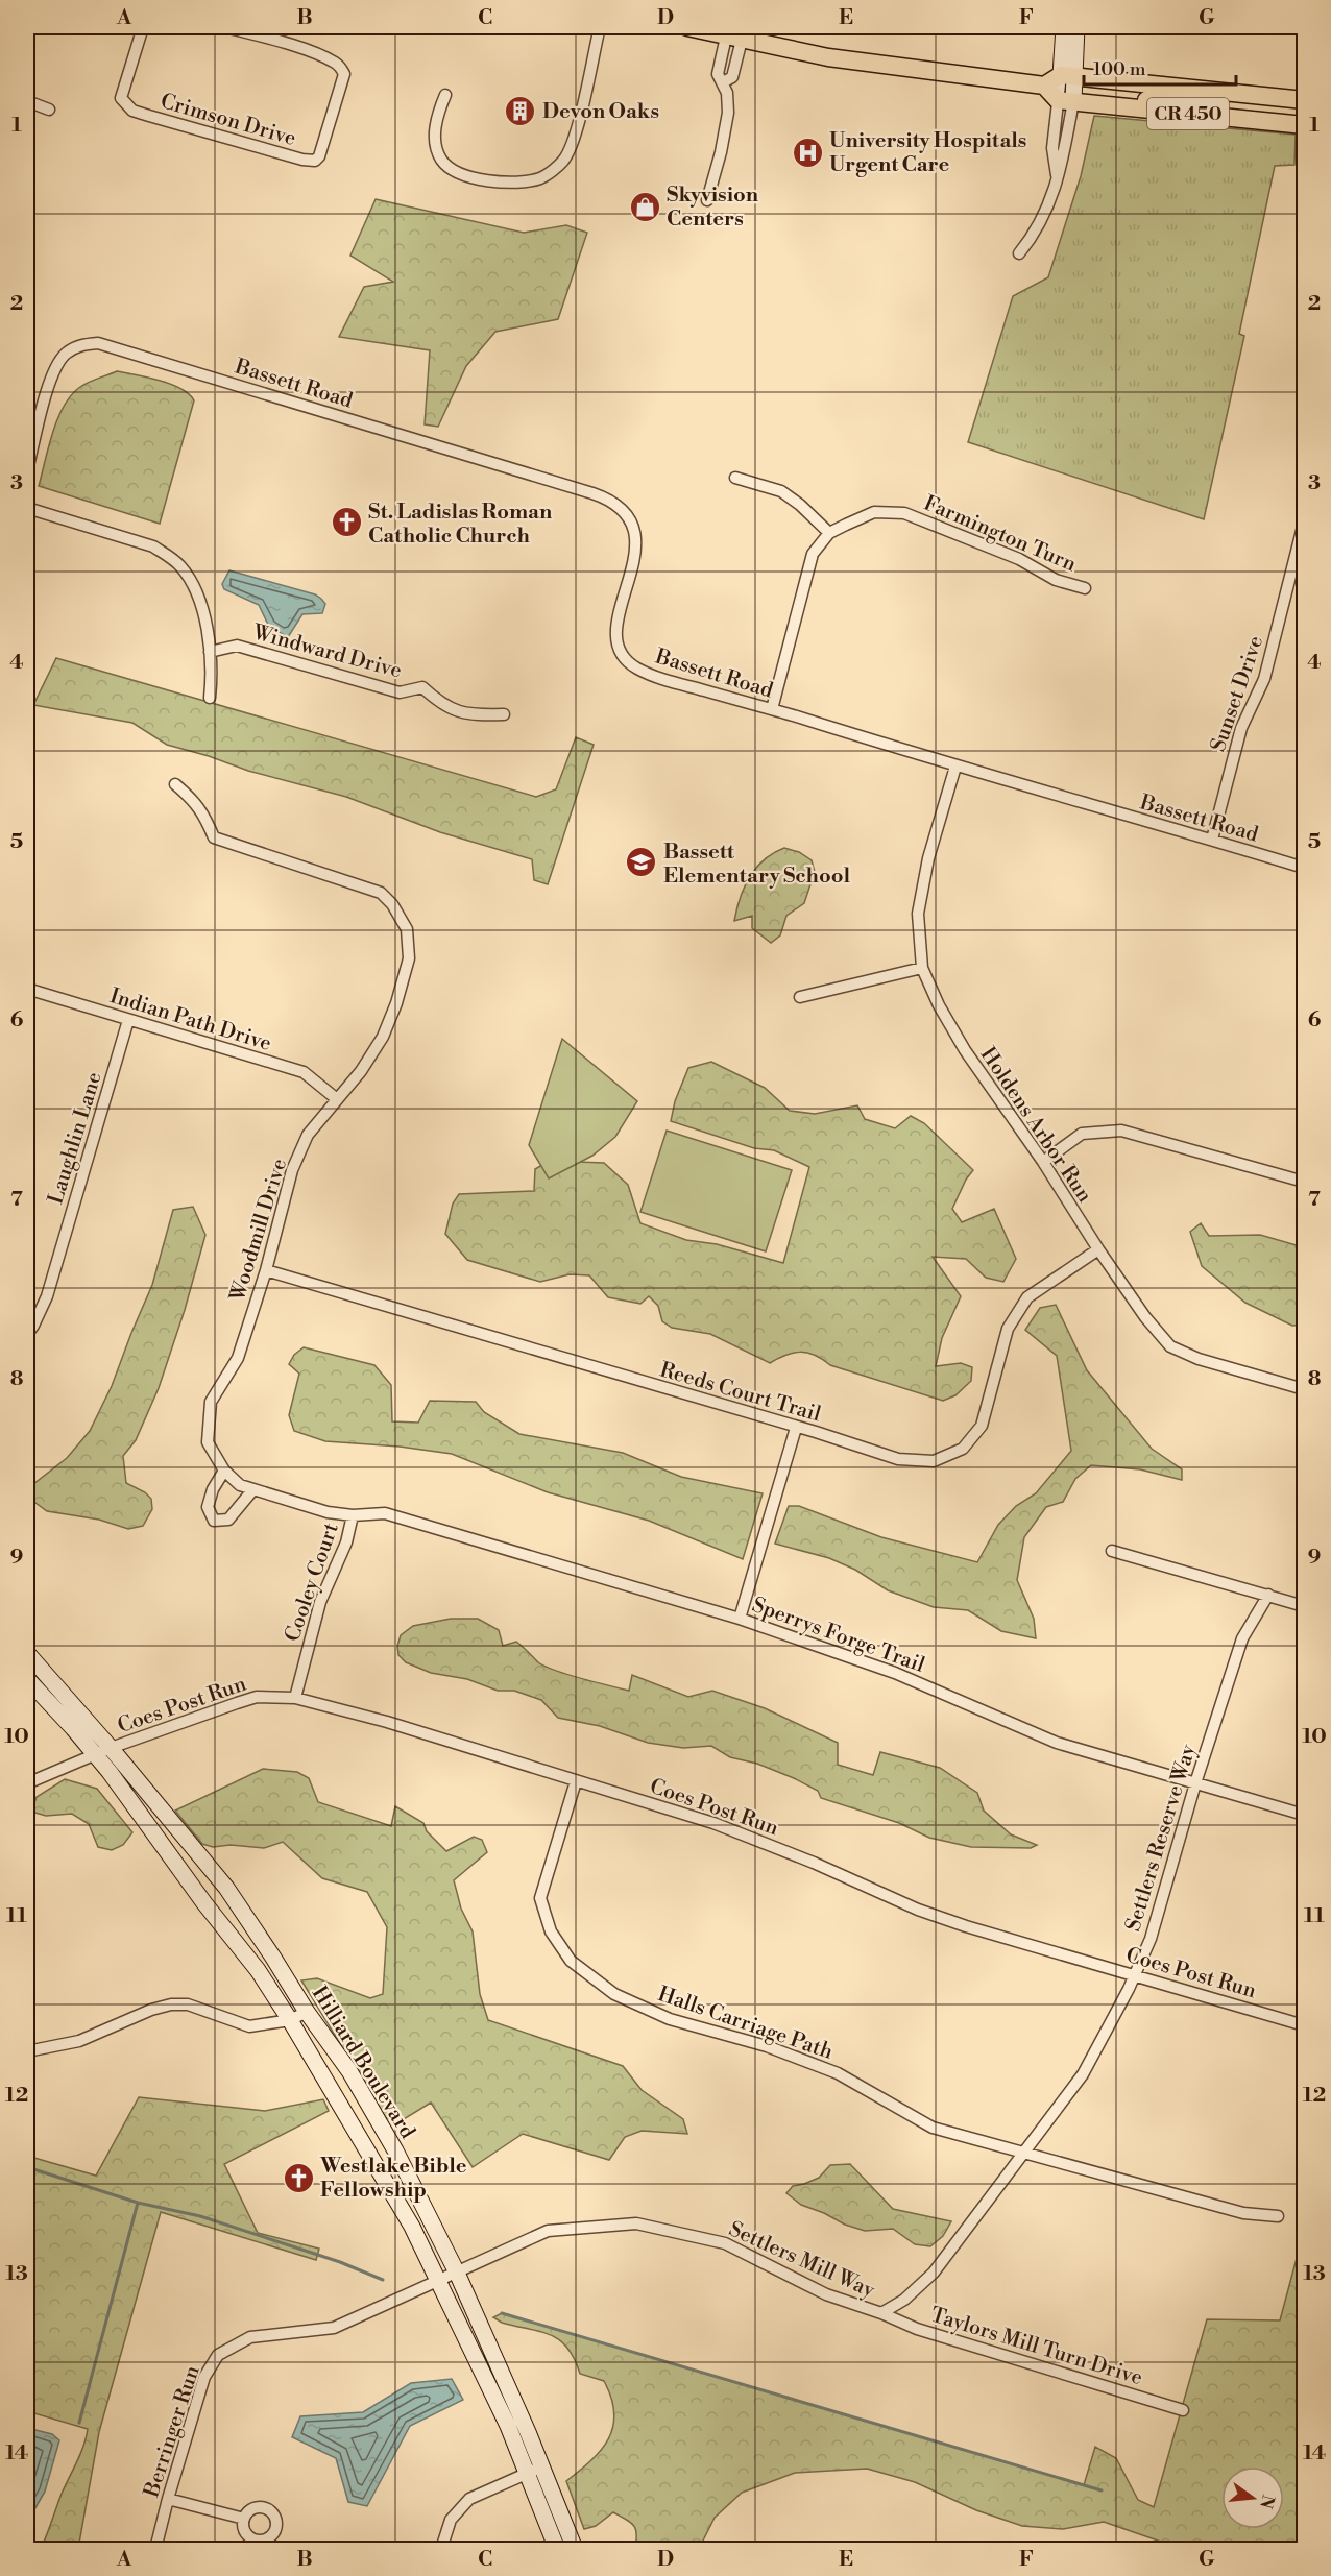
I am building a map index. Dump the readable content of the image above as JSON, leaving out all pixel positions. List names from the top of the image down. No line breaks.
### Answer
{"streets":{"main road":["CR 450","Hilliard Boulevard"],"street":["Crimson Drive","Bassett Road","Farmington Turn","Windward Drive","Sunset Drive","Indian Path Drive","Holdens Arbor Run","Laughlin Lane","Woodmill Drive","Reeds Court Trail","Cooley Court","Sperrys Forge Trail","Coes Post Run","Settlers Reserve Way","Halls Carriage Path","Settlers Mill Way","Taylors Mill Turn Drive","Berringer Run"]},"crossings":[["Bassett Road","Farmington Turn"],["Bassett Road","Sunset Drive"],["Bassett Road","Holdens Arbor Run"],["Indian Path Drive","Laughlin Lane"],["Indian Path Drive","Woodmill Drive"],["Holdens Arbor Run","Reeds Court Trail"],["Woodmill Drive","Reeds Court Trail"],["Woodmill Drive","Sperrys Forge Trail"],["Cooley Court","Sperrys Forge Trail"],["Cooley Court","Coes Post Run"],["Sperrys Forge Trail","Settlers Reserve Way"],["Coes Post Run","Settlers Reserve Way"],["Coes Post Run","Halls Carriage Path"],["Coes Post Run","Hilliard Boulevard"],["Settlers Reserve Way","Halls Carriage Path"],["Settlers Reserve Way","Settlers Mill Way"],["Settlers Reserve Way","Taylors Mill Turn Drive"],["Hilliard Boulevard","Settlers Mill Way"],["Hilliard Boulevard","Berringer Run"],["Settlers Mill Way","Taylors Mill Turn Drive"],["Settlers Mill Way","Berringer Run"]],"places":{"building":["Devon Oaks"],"hospital":["University Hospitals Urgent Care"],"shop":["Skyvision Centers"],"church":["St. Ladislas Roman Catholic Church","Westlake Bible Fellowship"],"school or university":["Bassett Elementary School"]},"scale_bar":"100 m","north":"right","grid":{"columns":["A","B","C","D","E","F","G"],"rows":["1","2","3","4","5","6","7","8","9","10","11","12","13","14"]}}
